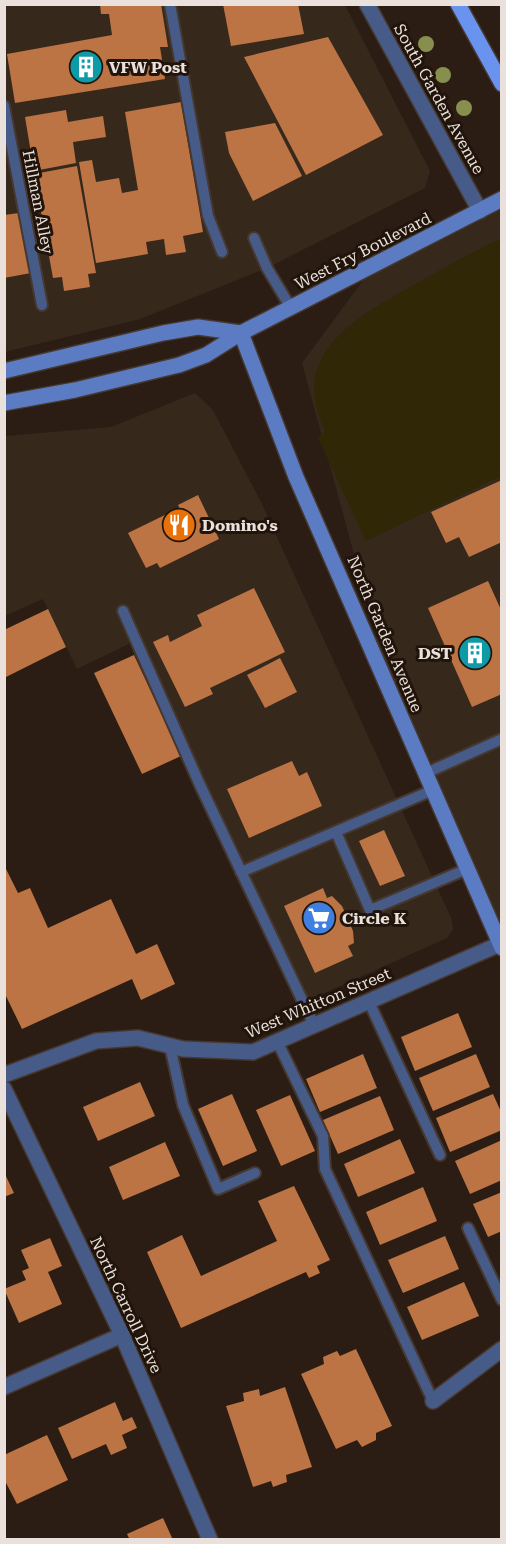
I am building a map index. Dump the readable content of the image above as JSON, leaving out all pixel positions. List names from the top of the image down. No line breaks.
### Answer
{"streets":{"main road":["West Fry Boulevard","North Garden Avenue"],"street":["South Garden Avenue","West Whitton Street","North Carroll Drive"],"lane":["Hillman Alley"]},"crossings":[["South Garden Avenue","West Fry Boulevard"],["West Fry Boulevard","North Garden Avenue"],["North Garden Avenue","West Whitton Street"]],"places":{"building":["VFW Post","DST"],"restaurant":["Domino's"],"supermarket":["Circle K"]}}
